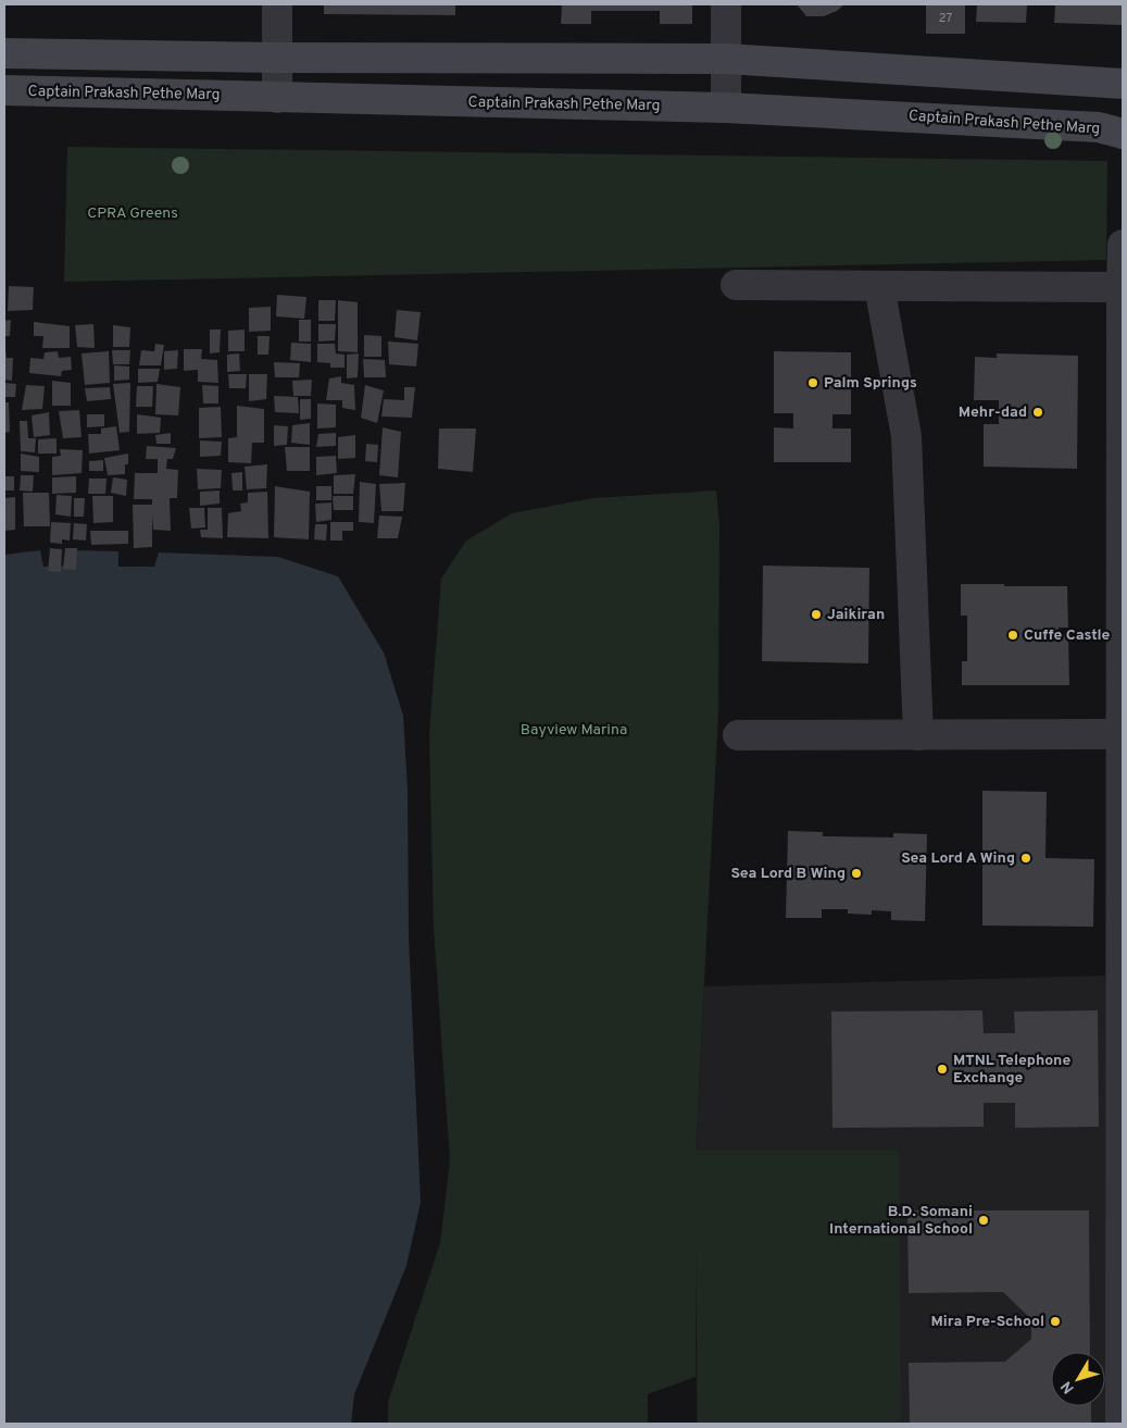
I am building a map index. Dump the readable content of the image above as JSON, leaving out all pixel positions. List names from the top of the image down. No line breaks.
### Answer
{"streets":{"main road":["Captain Prakash Pethe Marg"]},"parks":["CPRA Greens","Bayview Marina"],"places":["Palm Springs","Mehr-dad","Jaikiran","Cuffe Castle","Sea Lord A Wing","Sea Lord B Wing","MTNL Telephone Exchange","B.D. Somani International School","Mira Pre-School"],"house_numbers":["27"],"north":"bottom left"}
